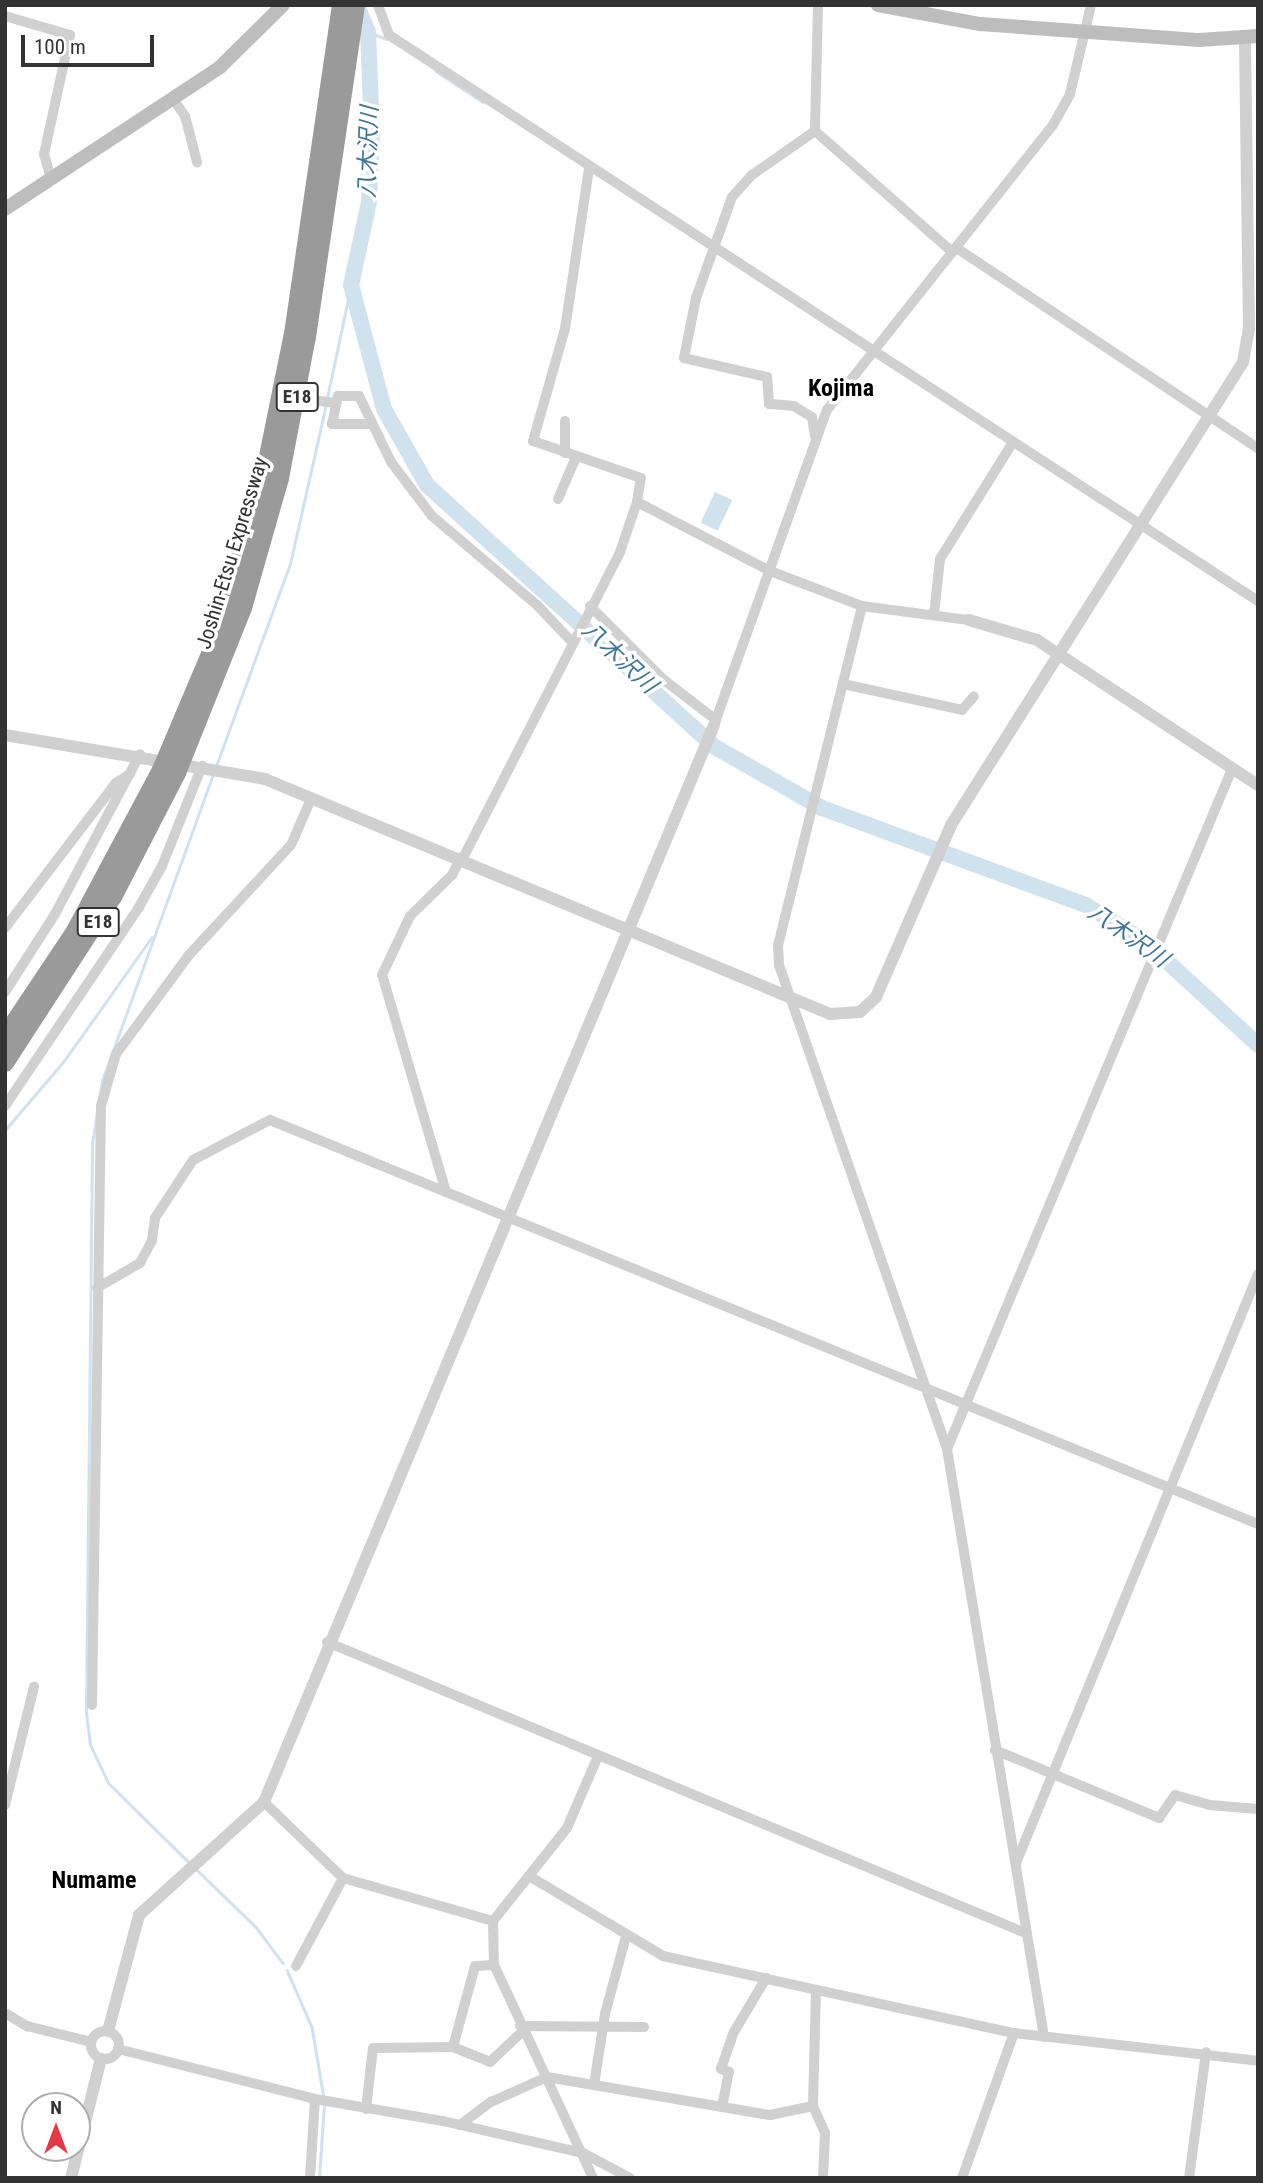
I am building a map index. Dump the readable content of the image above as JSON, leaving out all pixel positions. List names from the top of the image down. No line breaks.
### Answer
{"streets":{"highway":["E18","Joshin-Etsu Expressway"]},"districts":["Kojima","Numame"],"water":["八木沢川"],"scale_bar":"100 m","north":"top"}
